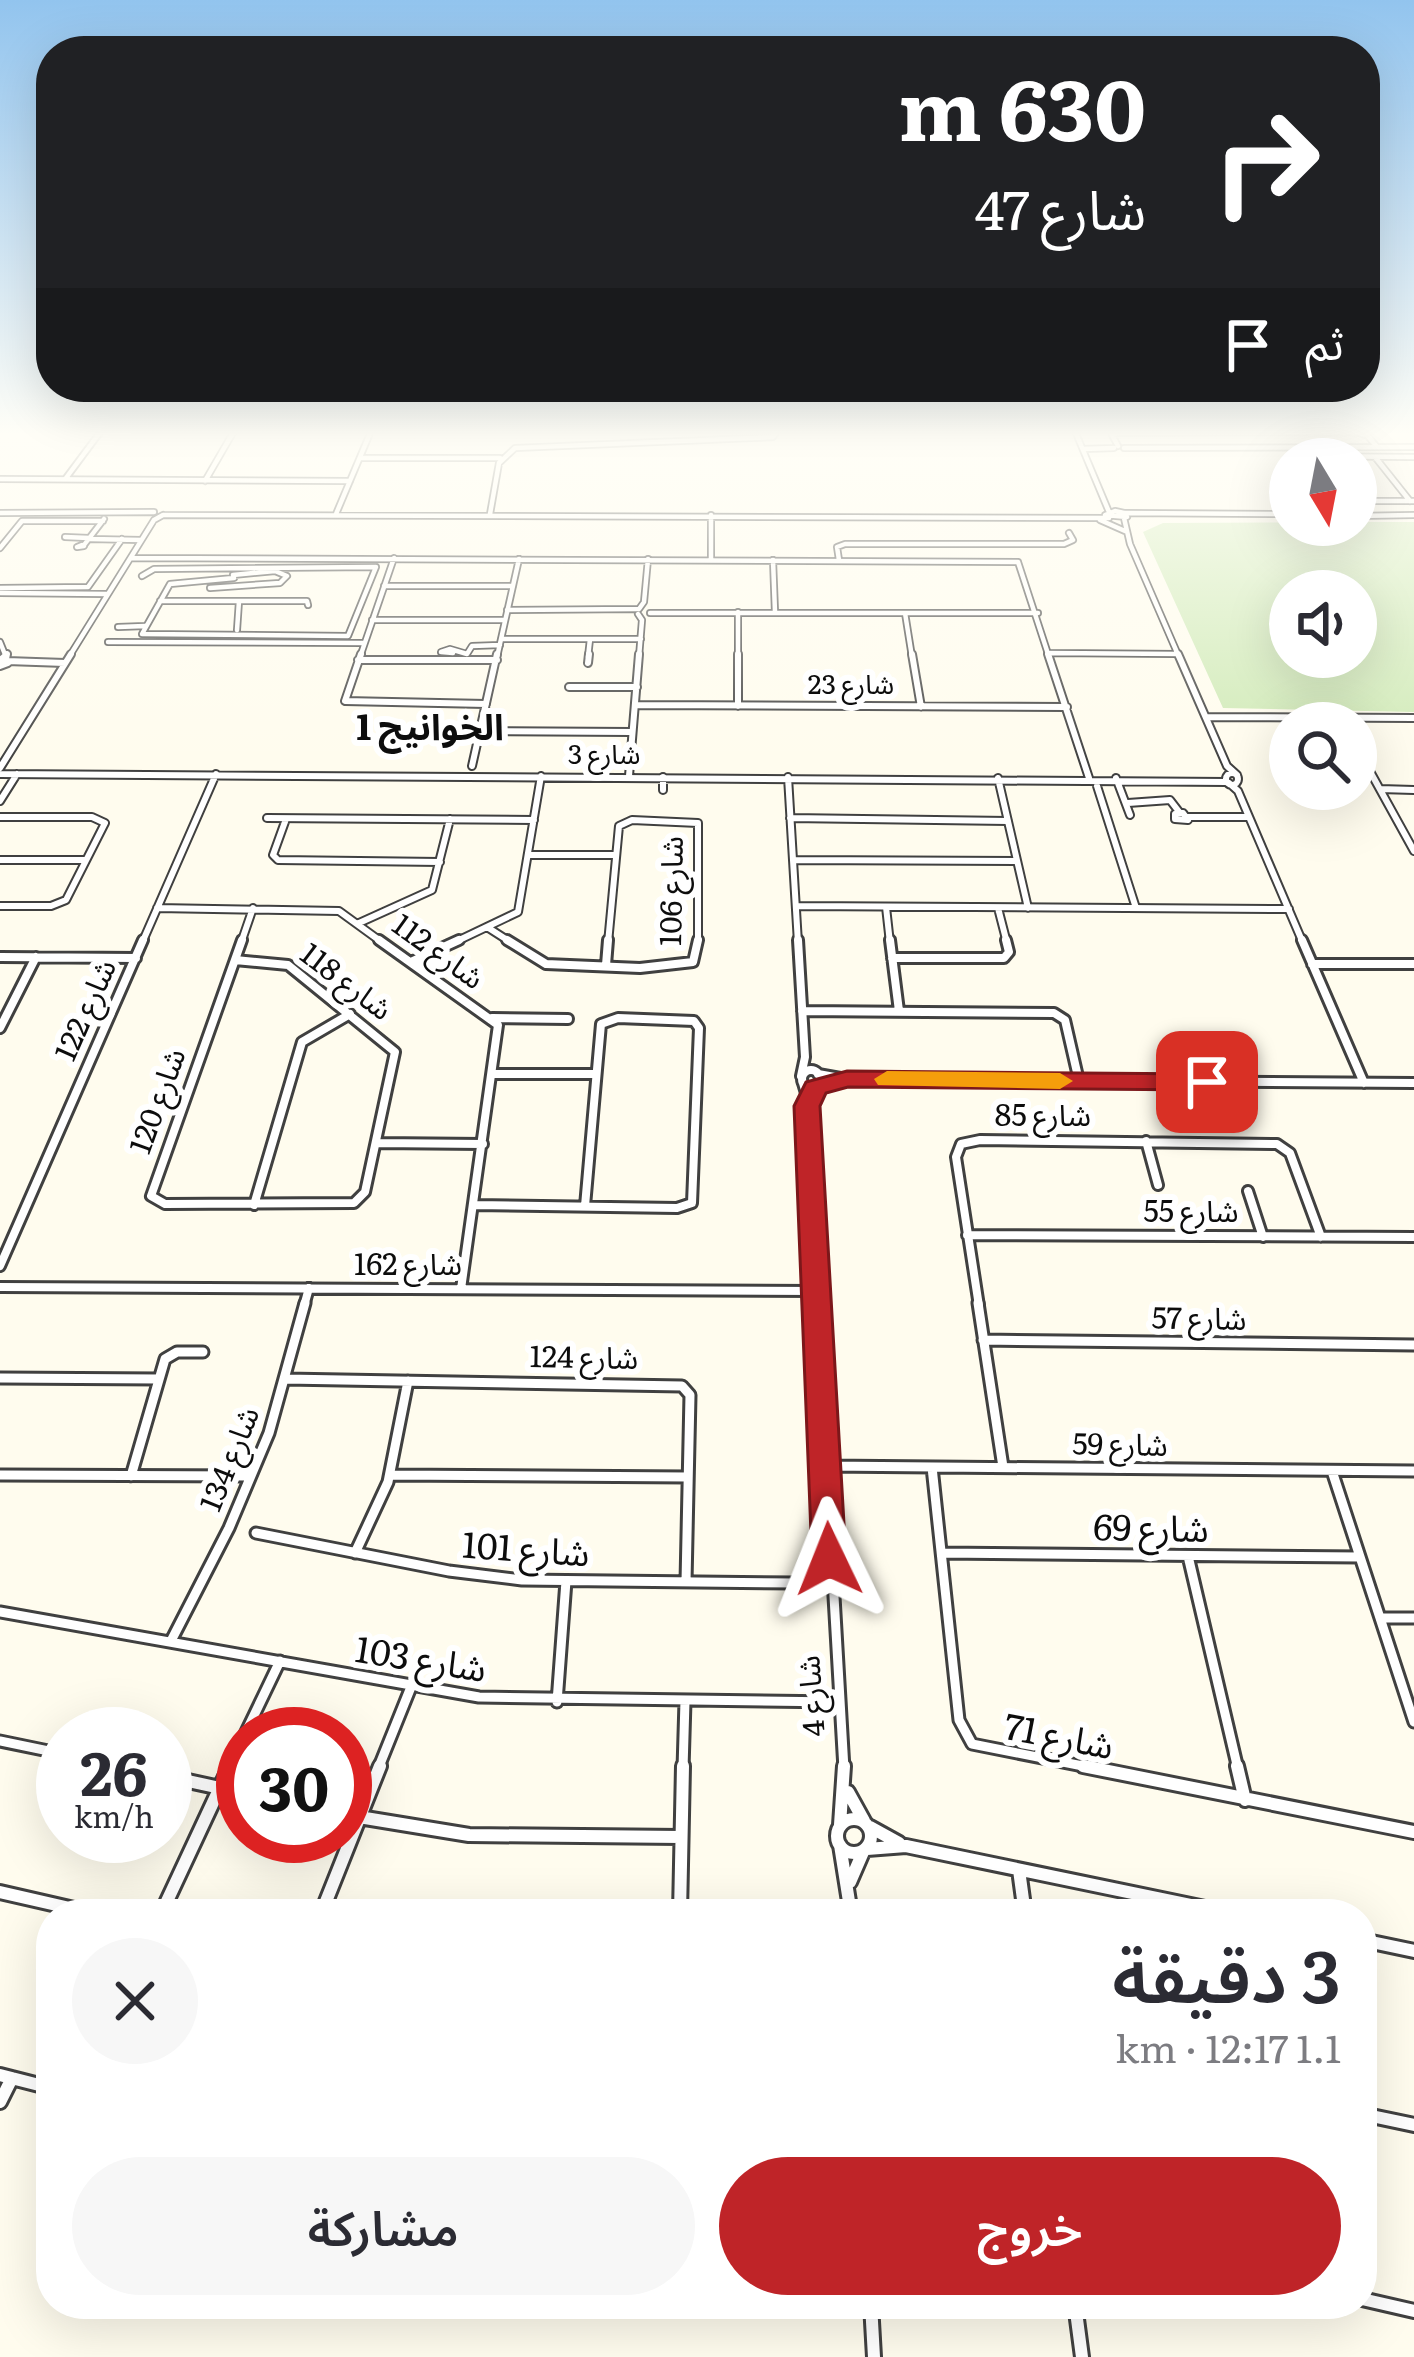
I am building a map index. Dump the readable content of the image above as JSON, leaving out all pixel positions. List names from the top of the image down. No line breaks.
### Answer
{"streets":{"street":["شارع 23","شارع 3","شارع 106","شارع 112","شارع 118","شارع 122","شارع 120","شارع 85","شارع 55","شارع 162","شارع 57","شارع 124","شارع 59","شارع 134","شارع 69","شارع 101","شارع 103","شارع 4","شارع 71"]},"crossings":[["شارع 3","شارع 122"],["شارع 112","شارع 122"],["شارع 112","شارع 120"],["شارع 118","شارع 120"],["شارع 85","شارع 55"],["شارع 85","شارع 57"],["شارع 85","شارع 59"],["شارع 162","شارع 134"],["شارع 162","شارع 4"],["شارع 124","شارع 134"],["شارع 124","شارع 101"],["شارع 59","شارع 4"],["شارع 59","شارع 71"],["شارع 134","شارع 103"],["شارع 69","شارع 71"],["شارع 103","شارع 4"]],"districts":["الخوانيج 1"],"north":"bottom","page":{"turn":["630 m","شارع 47"],"then":"ثم","speed":"26 km/h","limit":"30","heading":["3 دقيقة","1.1 km · 12:17"],"buttons":["خروج","مشاركة"]}}
